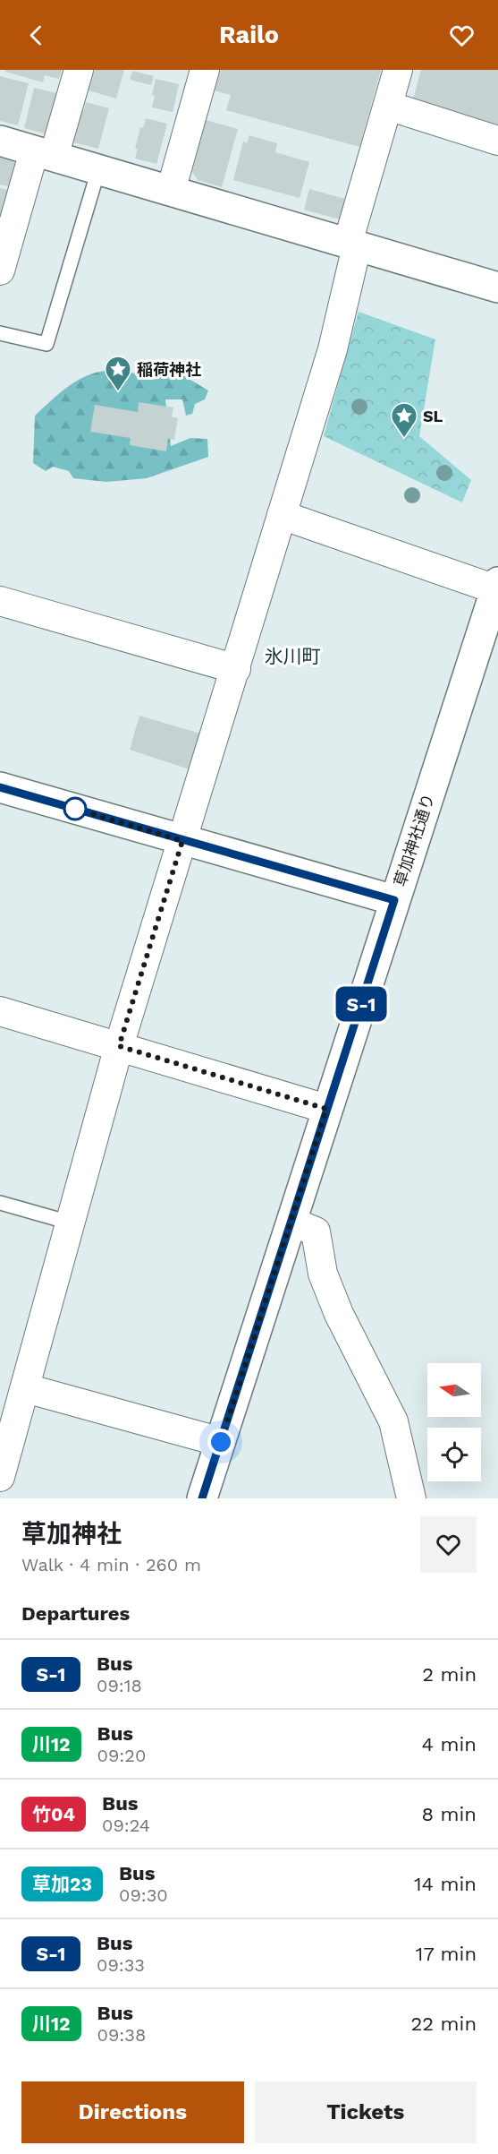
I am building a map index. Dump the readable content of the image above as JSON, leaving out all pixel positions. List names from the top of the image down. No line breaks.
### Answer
{"streets":{"street":["草加神社通り"]},"districts":["氷川町"],"places":{"place":["稲荷神社","SL"]},"lines":["bus line S-1"],"north":"left","page":{"header":"Railo","on_map":"S-1","heading":[["草加神社","Walk · 4 min · 260 m"],"Departures"],"list":[{"mark":"S-1","name":"Bus","note":"09:18","value":"2 min"},{"mark":"川12","name":"Bus","note":"09:20","value":"4 min"},{"mark":"竹04","name":"Bus","note":"09:24","value":"8 min"},{"mark":"草加23","name":"Bus","note":"09:30","value":"14 min"},{"mark":"S-1","name":"Bus","note":"09:33","value":"17 min"},{"mark":"川12","name":"Bus","note":"09:38","value":"22 min"}],"buttons":["Directions","Tickets"]}}
